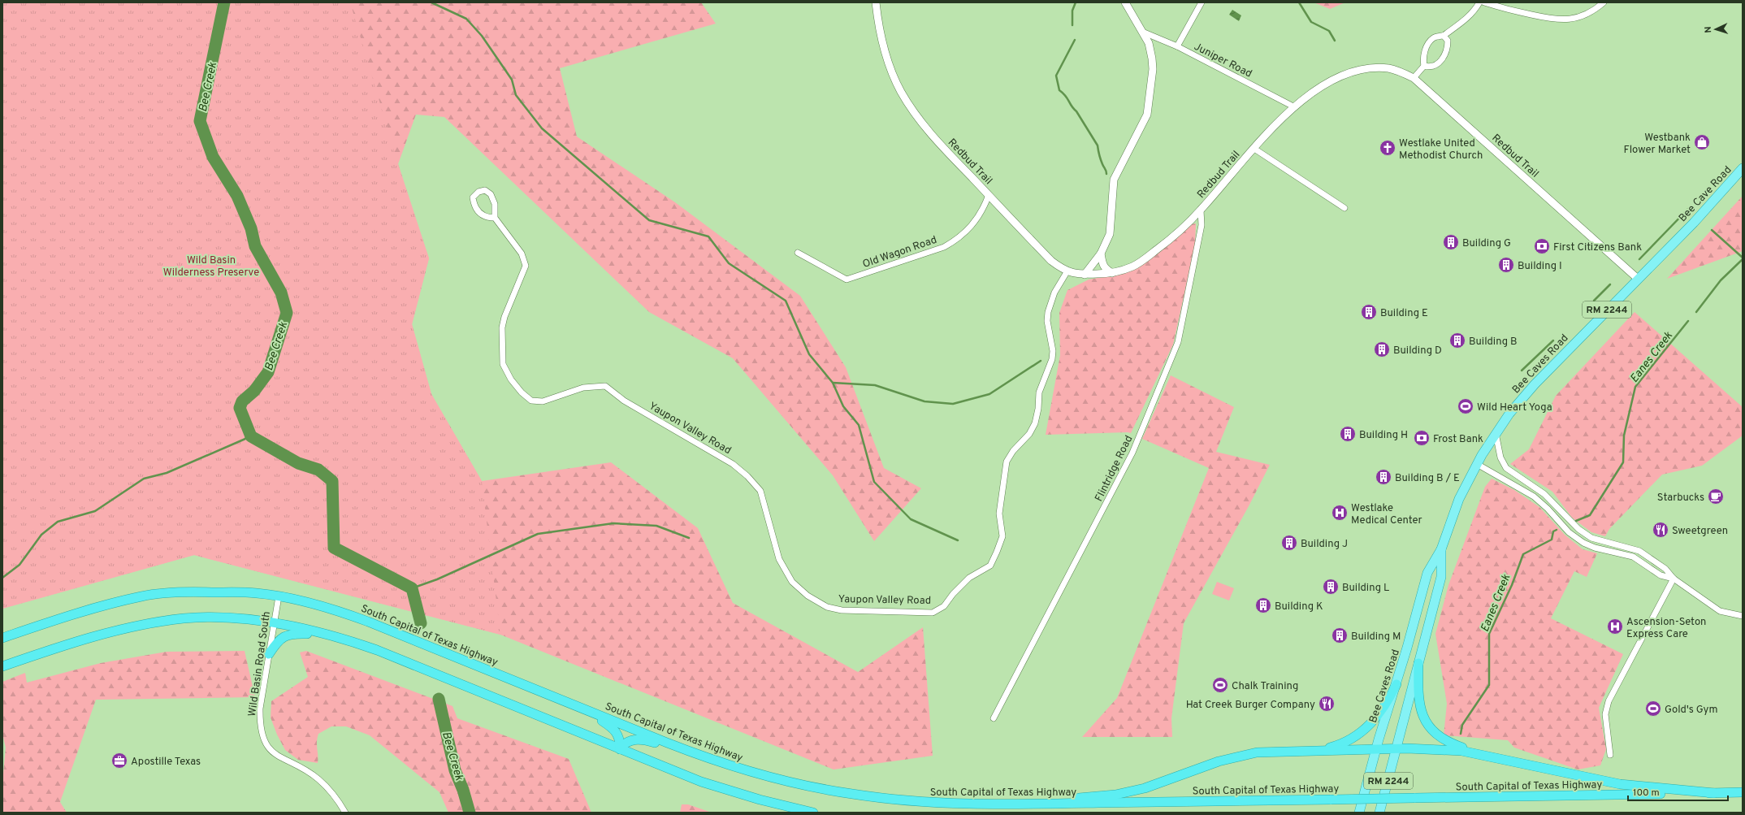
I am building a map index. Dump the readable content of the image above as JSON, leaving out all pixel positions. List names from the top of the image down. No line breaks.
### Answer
{"streets":{"highway":["South Capital of Texas Highway"],"main road":["Bee Cave Road","RM 2244","Bee Caves Road"],"street":["Juniper Road","Redbud Trail","Old Wagon Road","Yaupon Valley Road","Flintridge Road","Wild Basin Road South"]},"crossings":[["Juniper Road","Redbud Trail"],["Redbud Trail","Old Wagon Road"],["Redbud Trail","Bee Caves Road"],["Redbud Trail","Yaupon Valley Road"],["Redbud Trail","Flintridge Road"],["Bee Cave Road","Bee Caves Road"],["South Capital of Texas Highway","Wild Basin Road South"]],"water":["Bee Creek","Eanes Creek"],"parks":["Wild Basin Wilderness Preserve"],"places":{"shop":["Westbank Flower Market"],"church":["Westlake United Methodist Church"],"building":["Building G","Building I","Building E","Building B","Building D","Building H","Building B / E","Building J","Building L","Building K","Building M"],"bank":["First Citizens Bank","Frost Bank"],"sports":["Wild Heart Yoga","Chalk Training","Gold's Gym"],"cafe":["Starbucks"],"hospital":["Westlake Medical Center","Ascension-Seton Express Care"],"restaurant":["Sweetgreen","Hat Creek Burger Company"],"office":["Apostille Texas"]},"scale_bar":"100 m","north":"left"}
